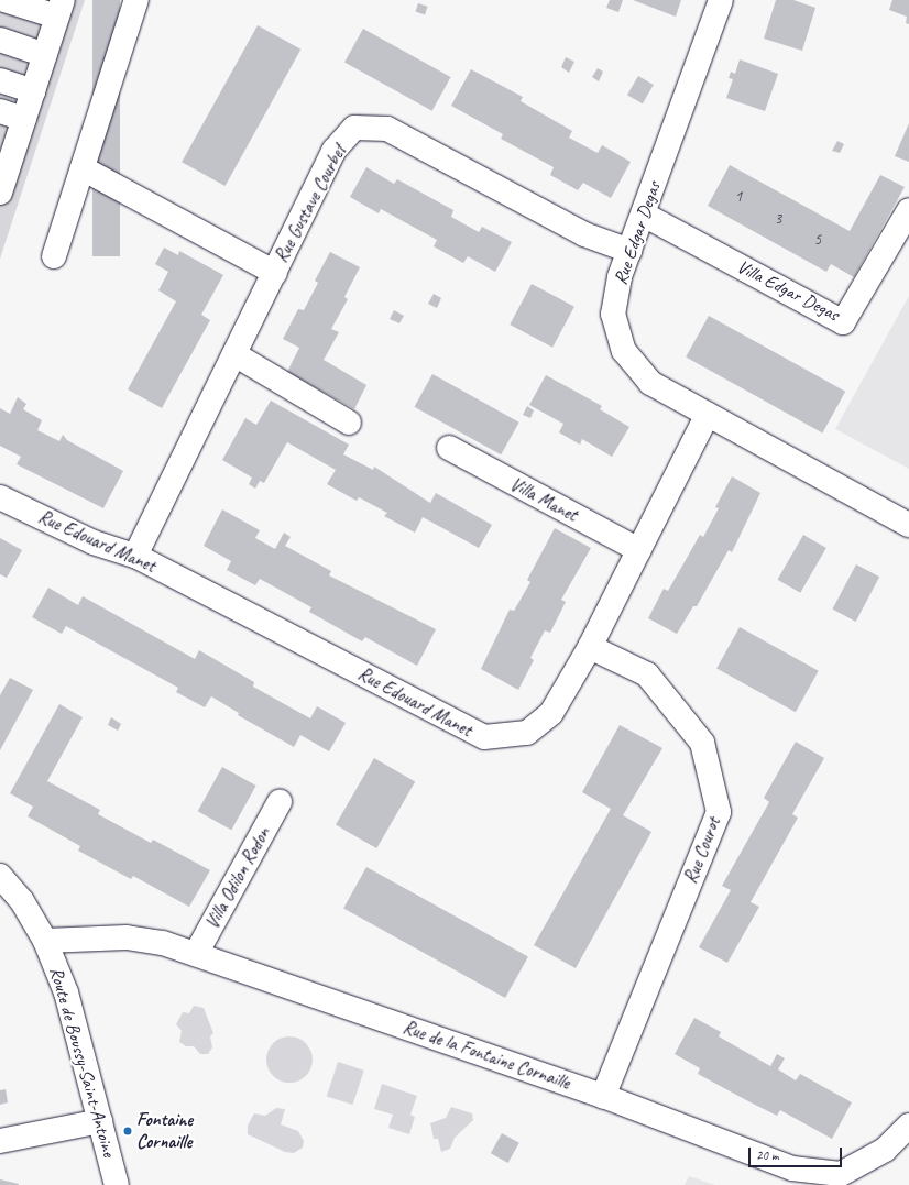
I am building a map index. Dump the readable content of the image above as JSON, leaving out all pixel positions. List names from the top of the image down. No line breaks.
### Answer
{"streets":{"street":["Rue Gustave Courbet","Rue Edgar Degas","Villa Edgar Degas","Villa Manet","Rue Edouard Manet","Rue Courot","Villa Odilon Rodon","Rue de la Fontaine Cornaille","Route de Boussy-Saint-Antoine"]},"crossings":[["Rue Gustave Courbet","Rue Edgar Degas"],["Rue Gustave Courbet","Rue Edouard Manet"],["Rue Edgar Degas","Villa Edgar Degas"],["Rue Edgar Degas","Rue Edouard Manet"],["Villa Manet","Rue Edouard Manet"],["Rue Edouard Manet","Rue Courot"],["Rue Courot","Rue de la Fontaine Cornaille"],["Villa Odilon Rodon","Rue de la Fontaine Cornaille"],["Rue de la Fontaine Cornaille","Route de Boussy-Saint-Antoine"]],"places":["Fontaine Cornaille"],"house_numbers":["1","3","5"],"scale_bar":"20 m"}
